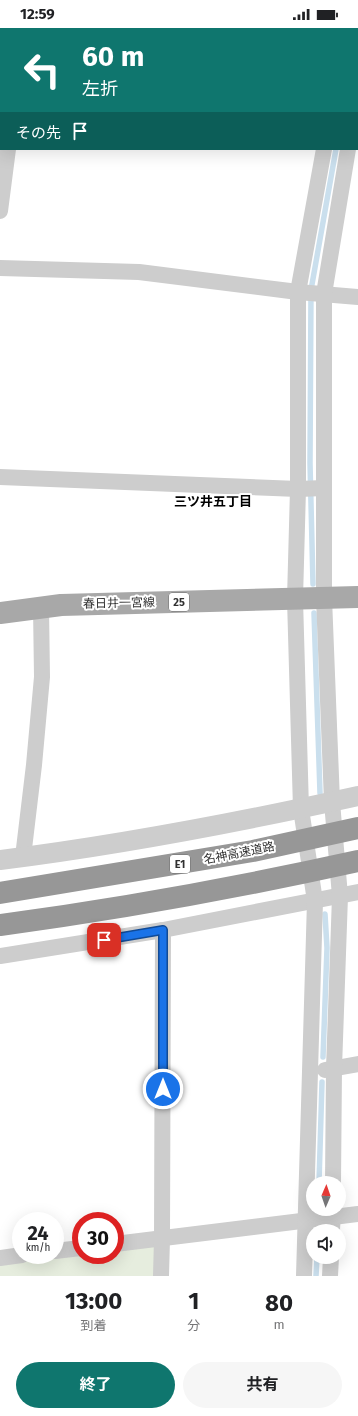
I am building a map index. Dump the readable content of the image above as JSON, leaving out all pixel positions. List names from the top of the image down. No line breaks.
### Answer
{"streets":{"highway":["名神高速道路","E1"],"main road":["25","春日井一宮線"]},"districts":["三ツ井五丁目"],"north":"top","page":{"status":"12:59","turn":["60 m","左折"],"then":"その先","speed":"24 km/h","limit":"30","eta":["13:00","到着","1","分","80","m"],"buttons":["終了","共有"]}}
